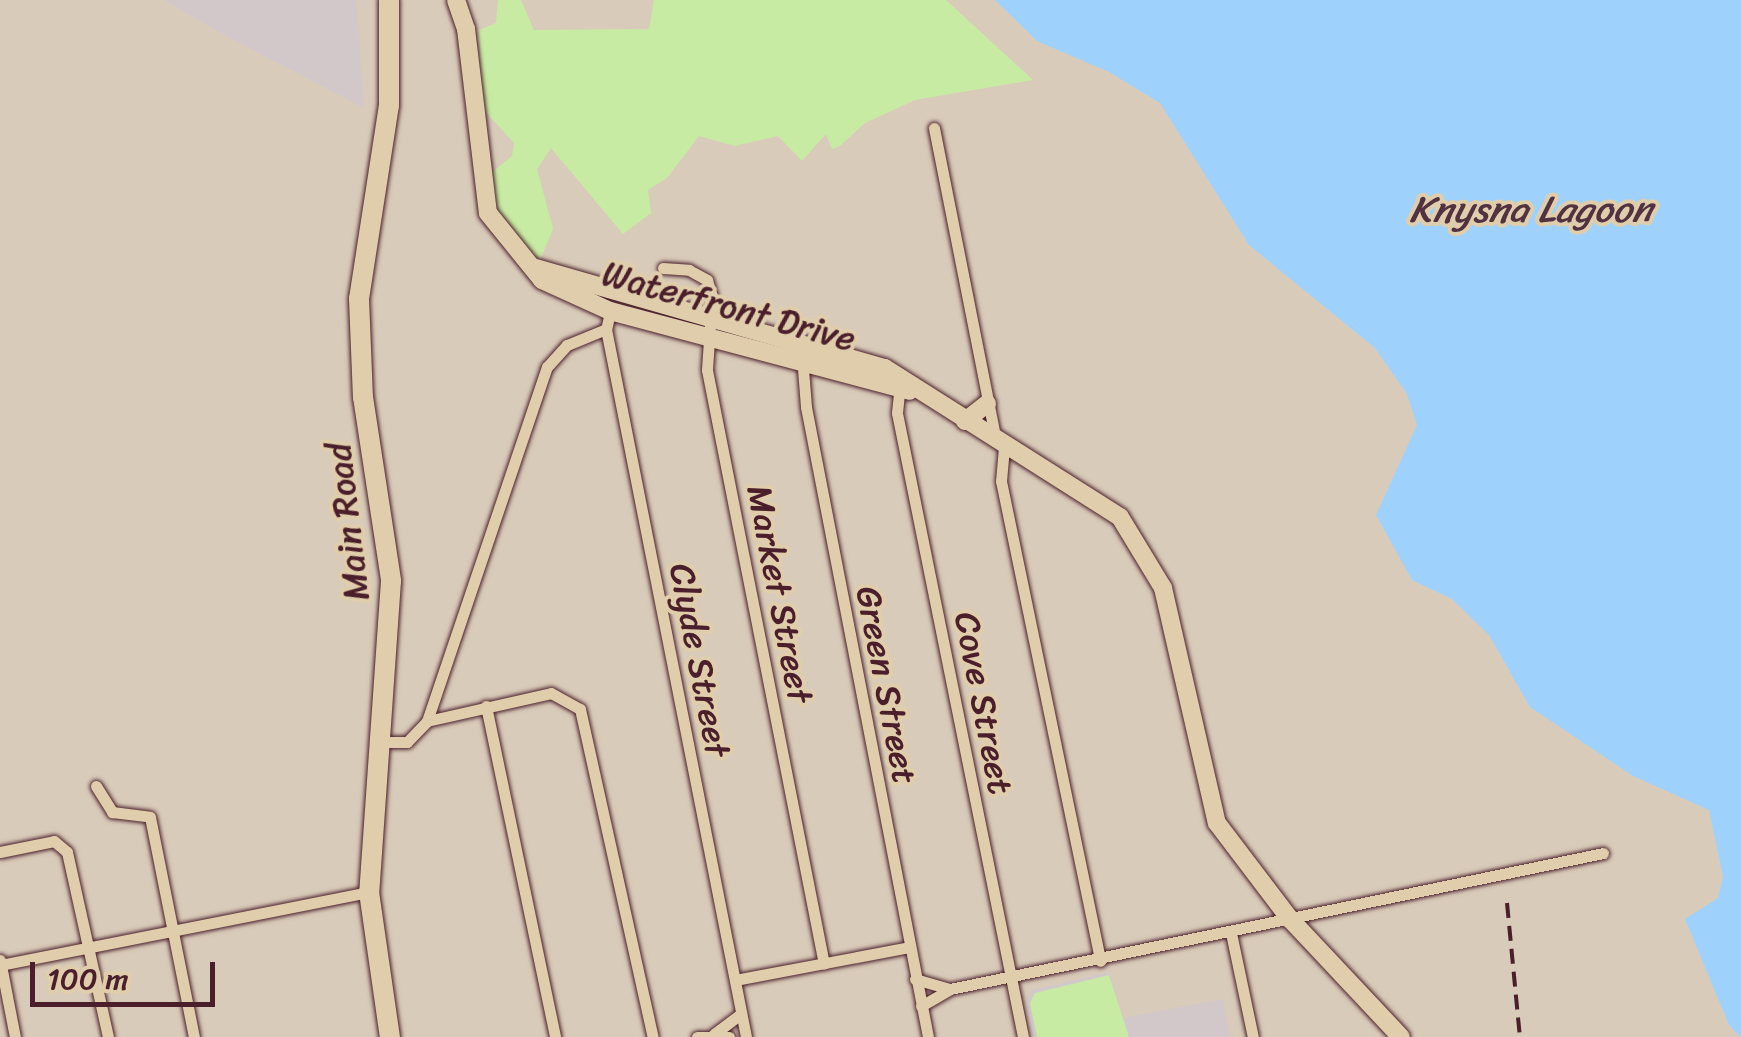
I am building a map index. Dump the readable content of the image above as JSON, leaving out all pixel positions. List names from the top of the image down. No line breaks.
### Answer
{"streets":{"highway":["Main Road"],"street":["Waterfront Drive","Market Street","Clyde Street","Green Street","Cove Street"]},"crossings":[["Waterfront Drive","Market Street"],["Waterfront Drive","Clyde Street"],["Waterfront Drive","Green Street"],["Waterfront Drive","Cove Street"]],"water":["Knysna Lagoon"],"scale_bar":"100 m"}
